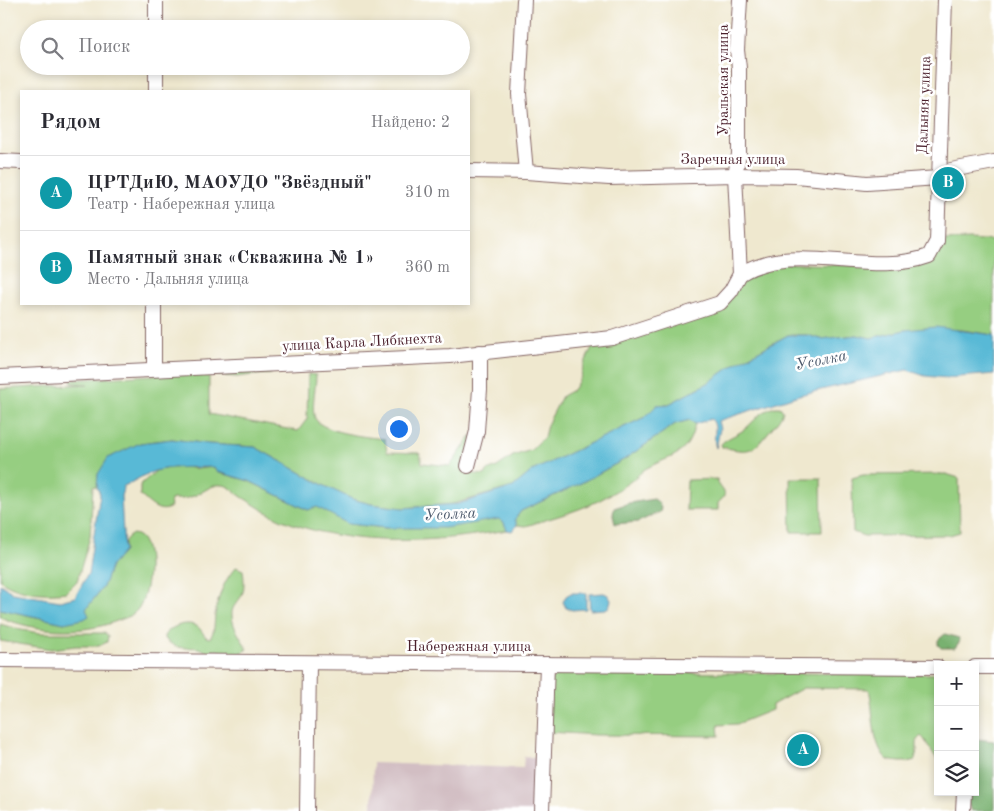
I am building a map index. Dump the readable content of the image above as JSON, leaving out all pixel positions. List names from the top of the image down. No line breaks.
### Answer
{"streets":{"street":["Уральская улица","Дальняя улица","Заречная улица","улица Карла Либкнехта","Набережная улица"]},"crossings":[["Уральская улица","Дальняя улица"],["Уральская улица","Заречная улица"],["Уральская улица","улица Карла Либкнехта"],["Дальняя улица","Заречная улица"],["Дальняя улица","улица Карла Либкнехта"]],"water":["Усолка"],"page":{"search":"Поиск","heading":["Рядом","Найдено: 2"],"list":[{"mark":"A","name":"ЦРТДиЮ, МАОУДО \"Звёздный\"","note":"Театр · Набережная улица","value":"310 m"},{"mark":"B","name":"Памятный знак «Скважина № 1»","note":"Место · Дальняя улица","value":"360 m"}],"pins":["B","A"],"map_buttons":["+","−"]}}
